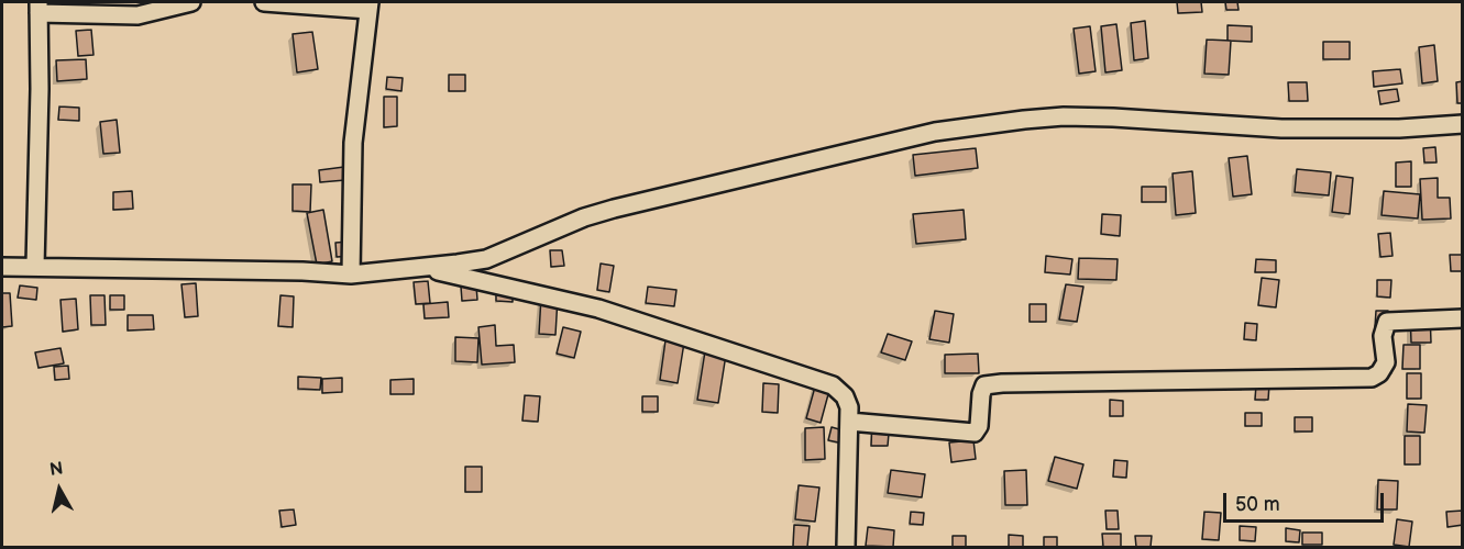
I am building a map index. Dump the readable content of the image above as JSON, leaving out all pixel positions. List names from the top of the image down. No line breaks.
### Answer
{"scale_bar":"50 m","north":"top"}
